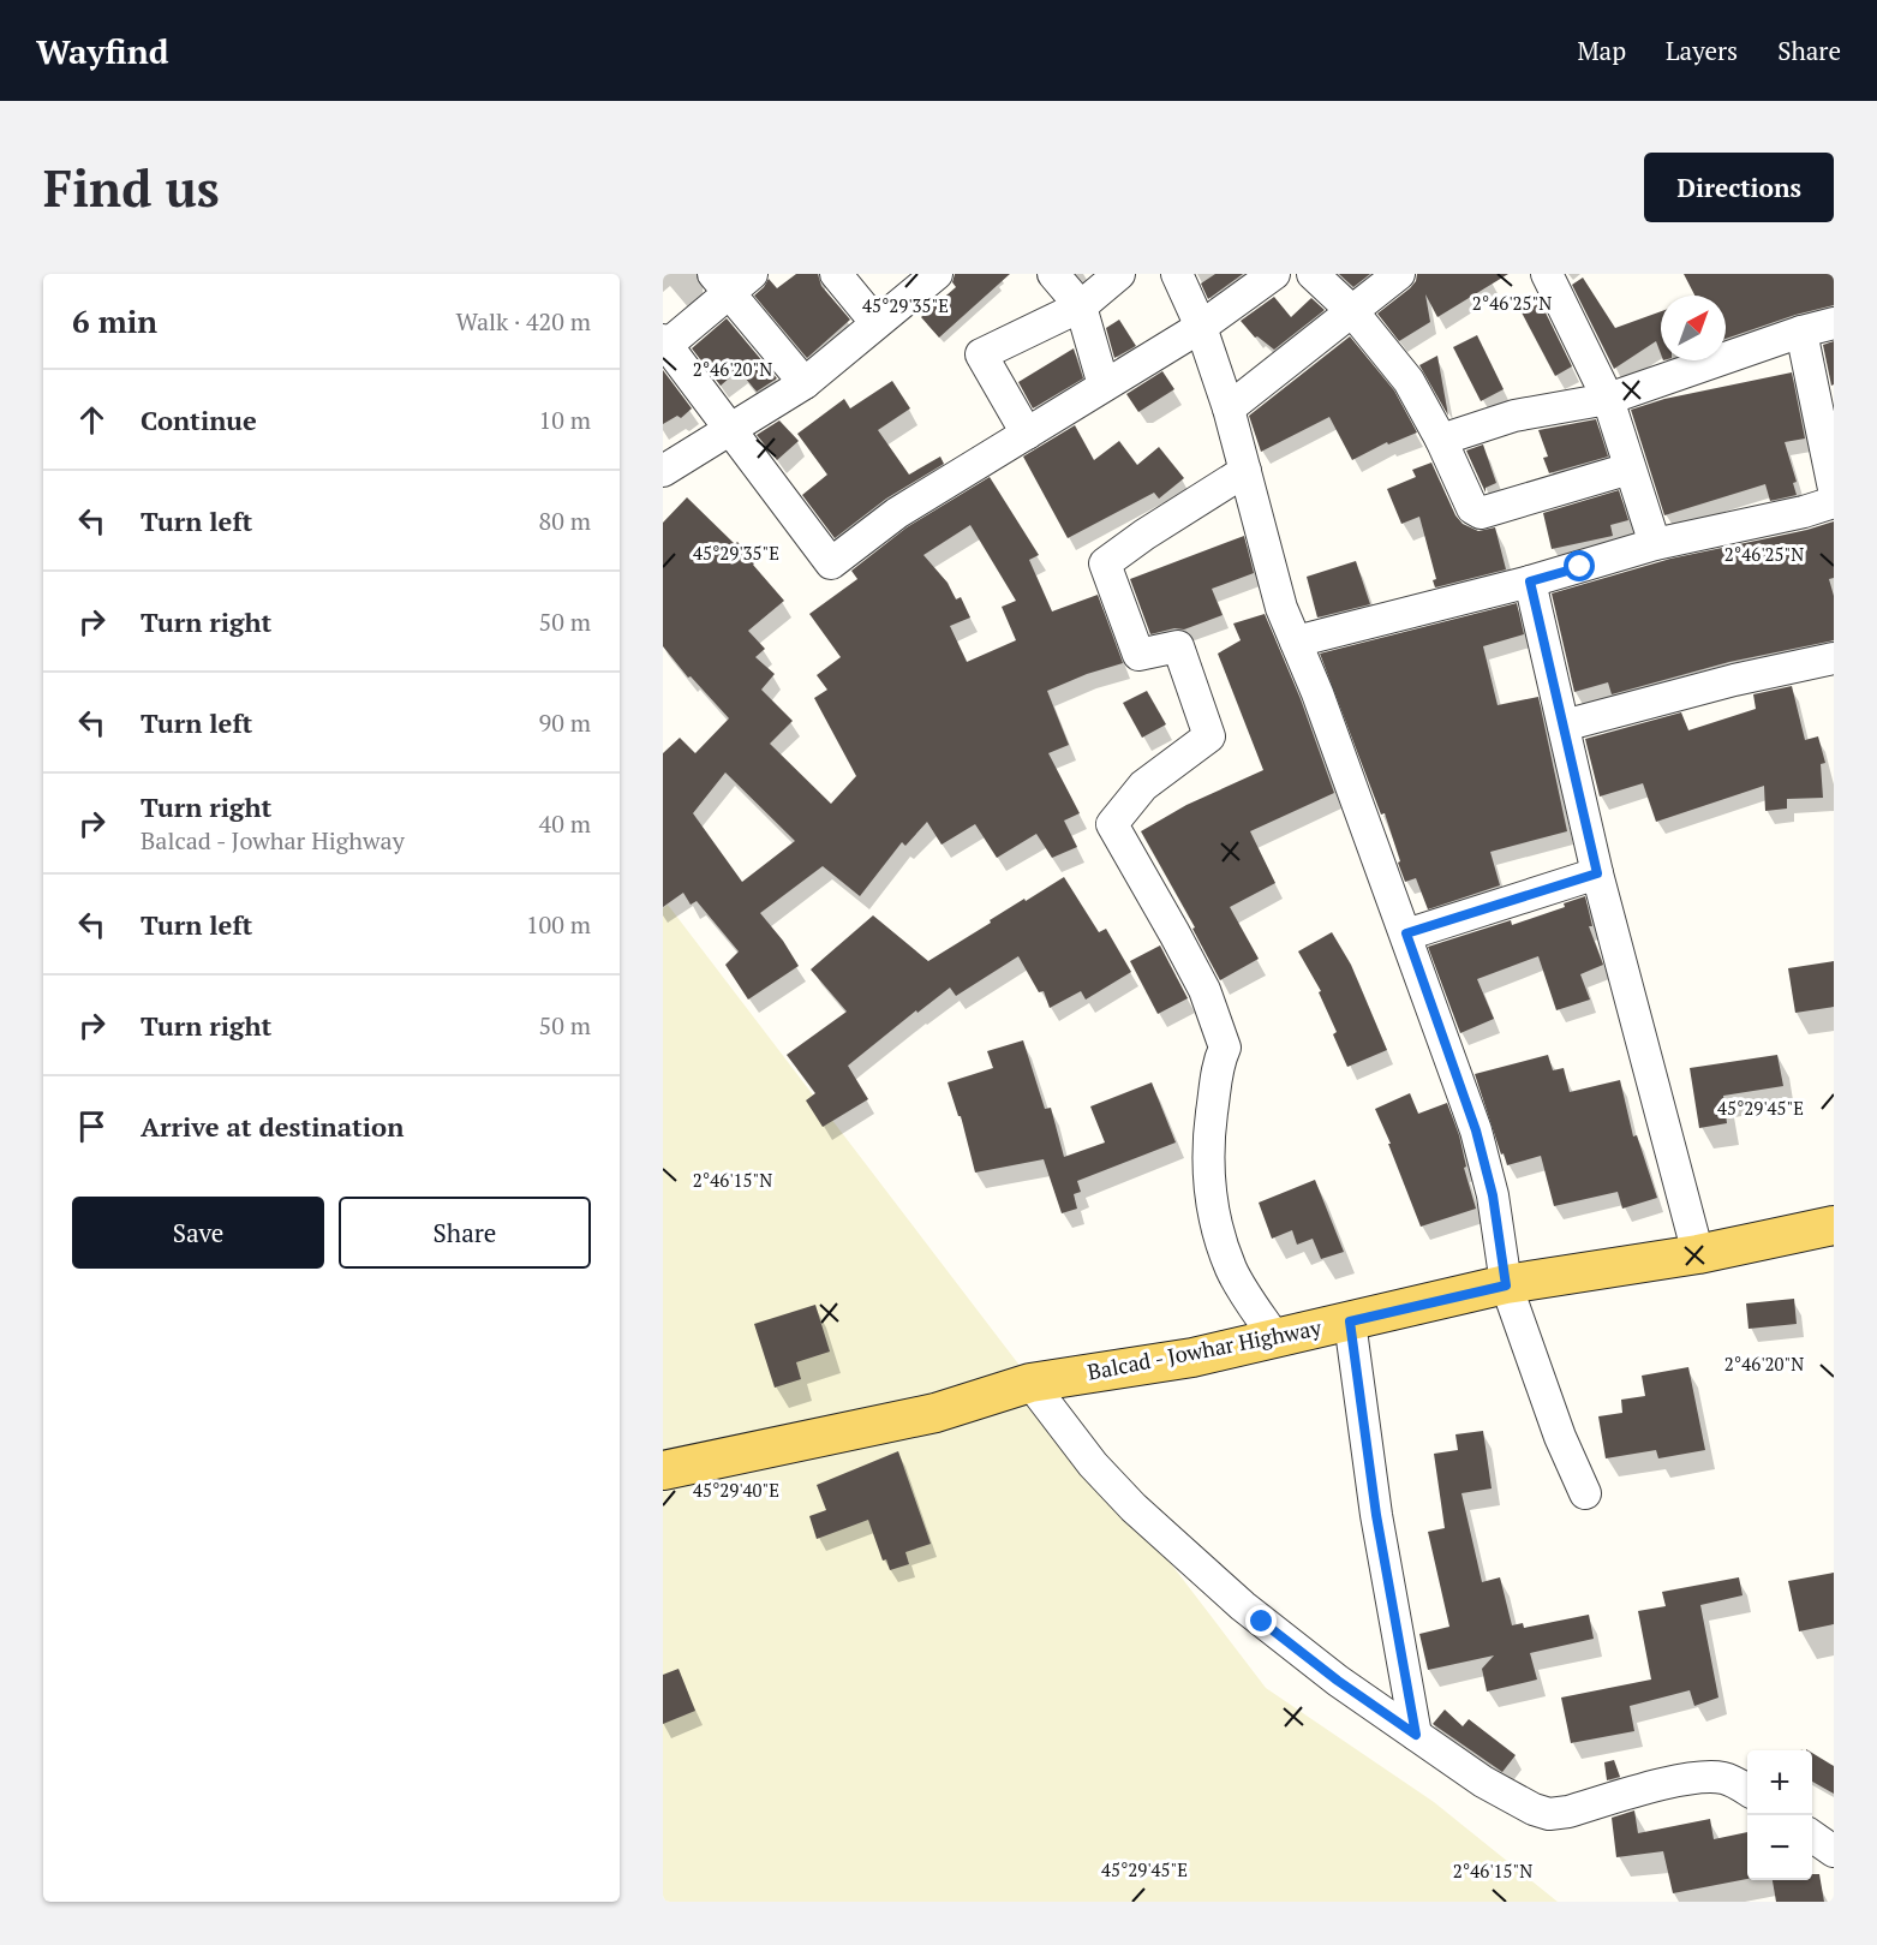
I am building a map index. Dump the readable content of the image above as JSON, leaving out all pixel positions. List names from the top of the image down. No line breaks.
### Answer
{"streets":{"main road":["Balcad - Jowhar Highway"]},"north":"top right","page":{"header":"Wayfind","nav":["Map","Layers","Share"],"buttons":["Directions",["Save","Share"]],"title":"Find us","heading":["6 min","Walk · 420 m"],"list":[["Continue","10 m"],["Turn left","80 m"],["Turn right","50 m"],["Turn left","90 m"],["Turn right","Balcad - Jowhar Highway","40 m"],["Turn left","100 m"],["Turn right","50 m"],"Arrive at destination"],"map_buttons":["+","−"]},"coordinates":["2°46'25\"N","45°29'35\"E","2°46'20\"N","45°29'45\"E","2°46'15\"N","45°29'40\"E"]}
